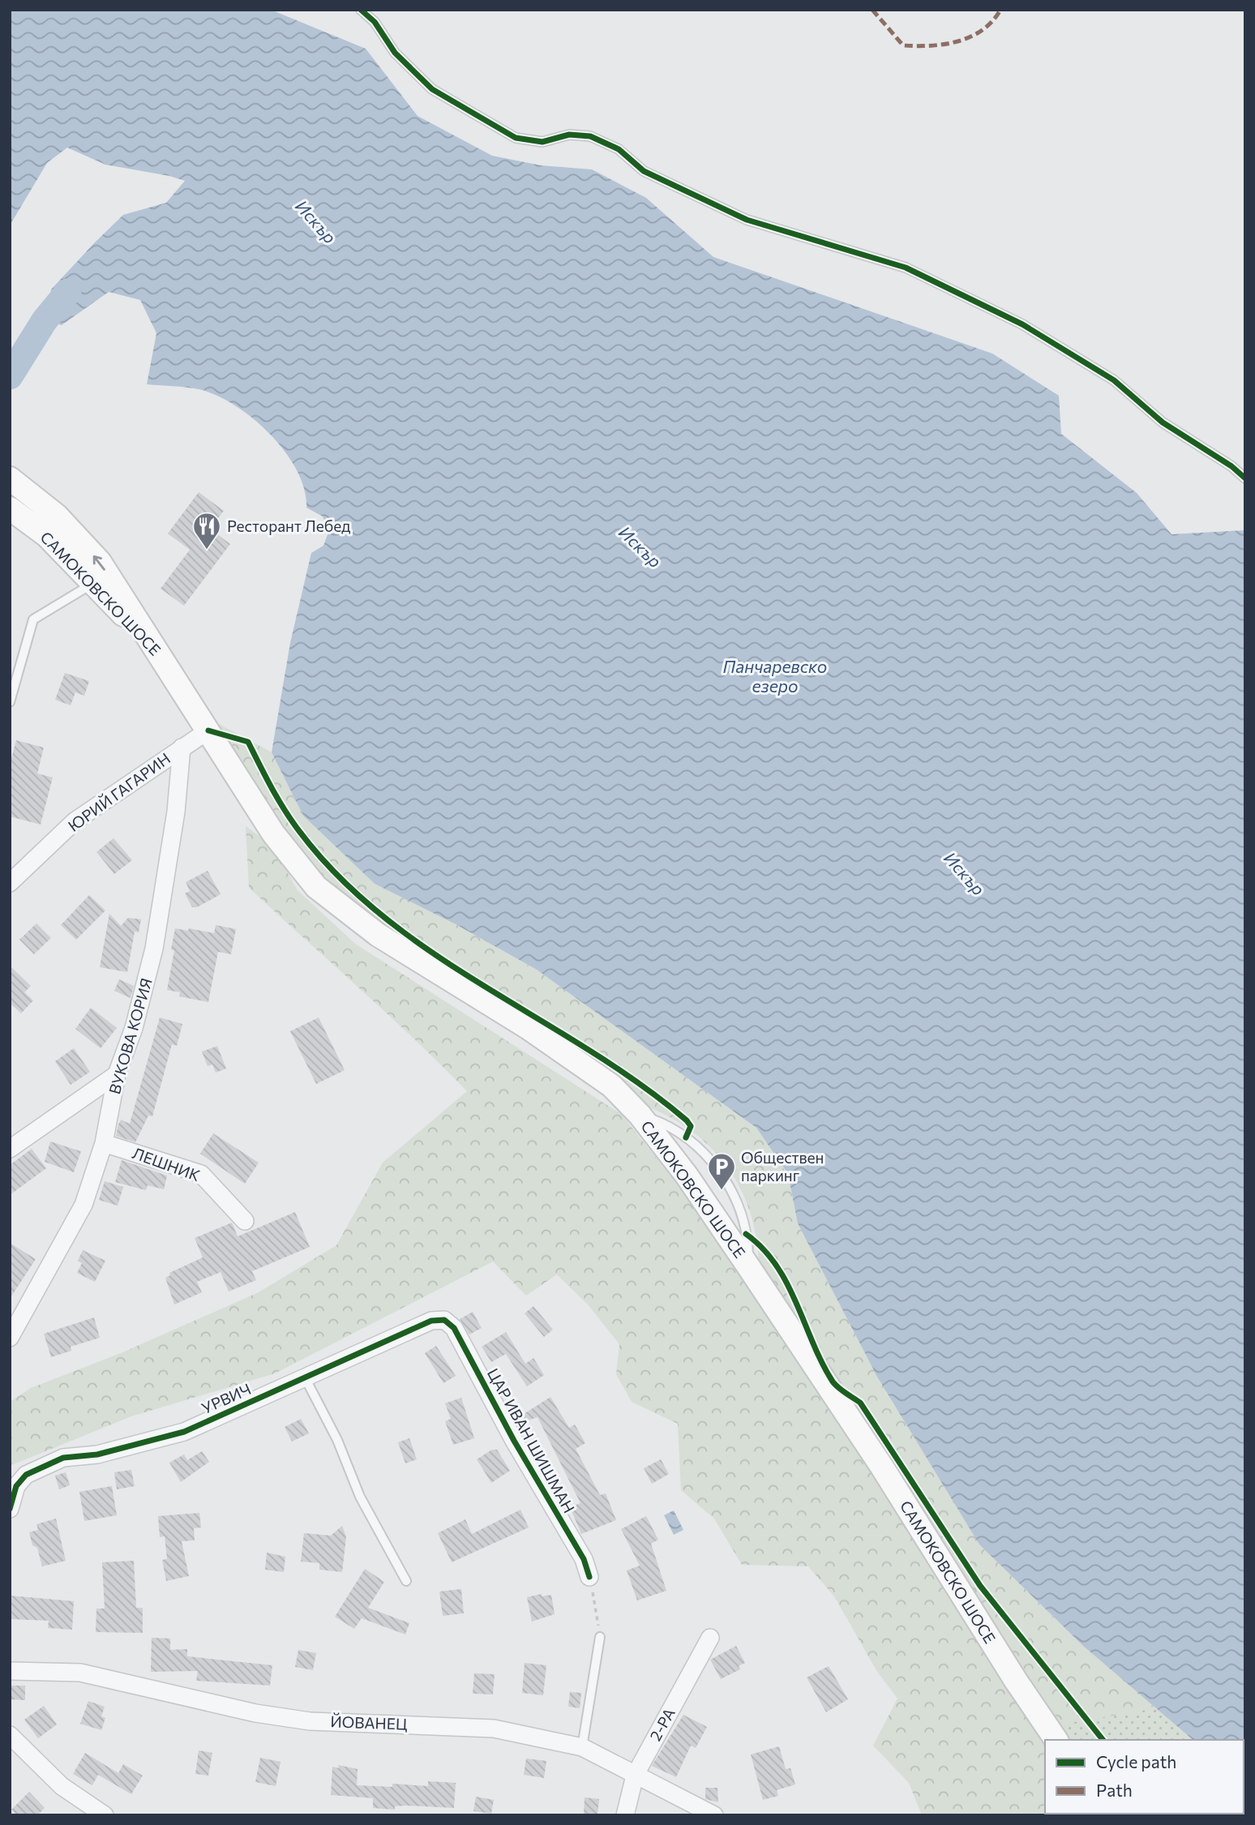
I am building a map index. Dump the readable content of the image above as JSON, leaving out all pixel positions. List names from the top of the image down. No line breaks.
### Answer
{"streets":{"main road":["САМОКОВСКО ШОСЕ"],"street":["ЮРИЙ ГАГАРИН","ВУКОВА КОРИЯ","ЛЕШНИК","УРВИЧ","ЦАР ИВАН ШИШМАН","ЙОВАНЕЦ","2-РА"]},"crossings":[["САМОКОВСКО ШОСЕ","ЮРИЙ ГАГАРИН"],["ЮРИЙ ГАГАРИН","ВУКОВА КОРИЯ"],["ВУКОВА КОРИЯ","ЛЕШНИК"],["УРВИЧ","ЦАР ИВАН ШИШМАН"],["ЙОВАНЕЦ","2-РА"]],"water":["Искър","Панчаревско езеро"],"places":{"restaurant":["Ресторант Лебед"],"parking":["Обществен паркинг"]},"legend":["Cycle path","Path"]}
